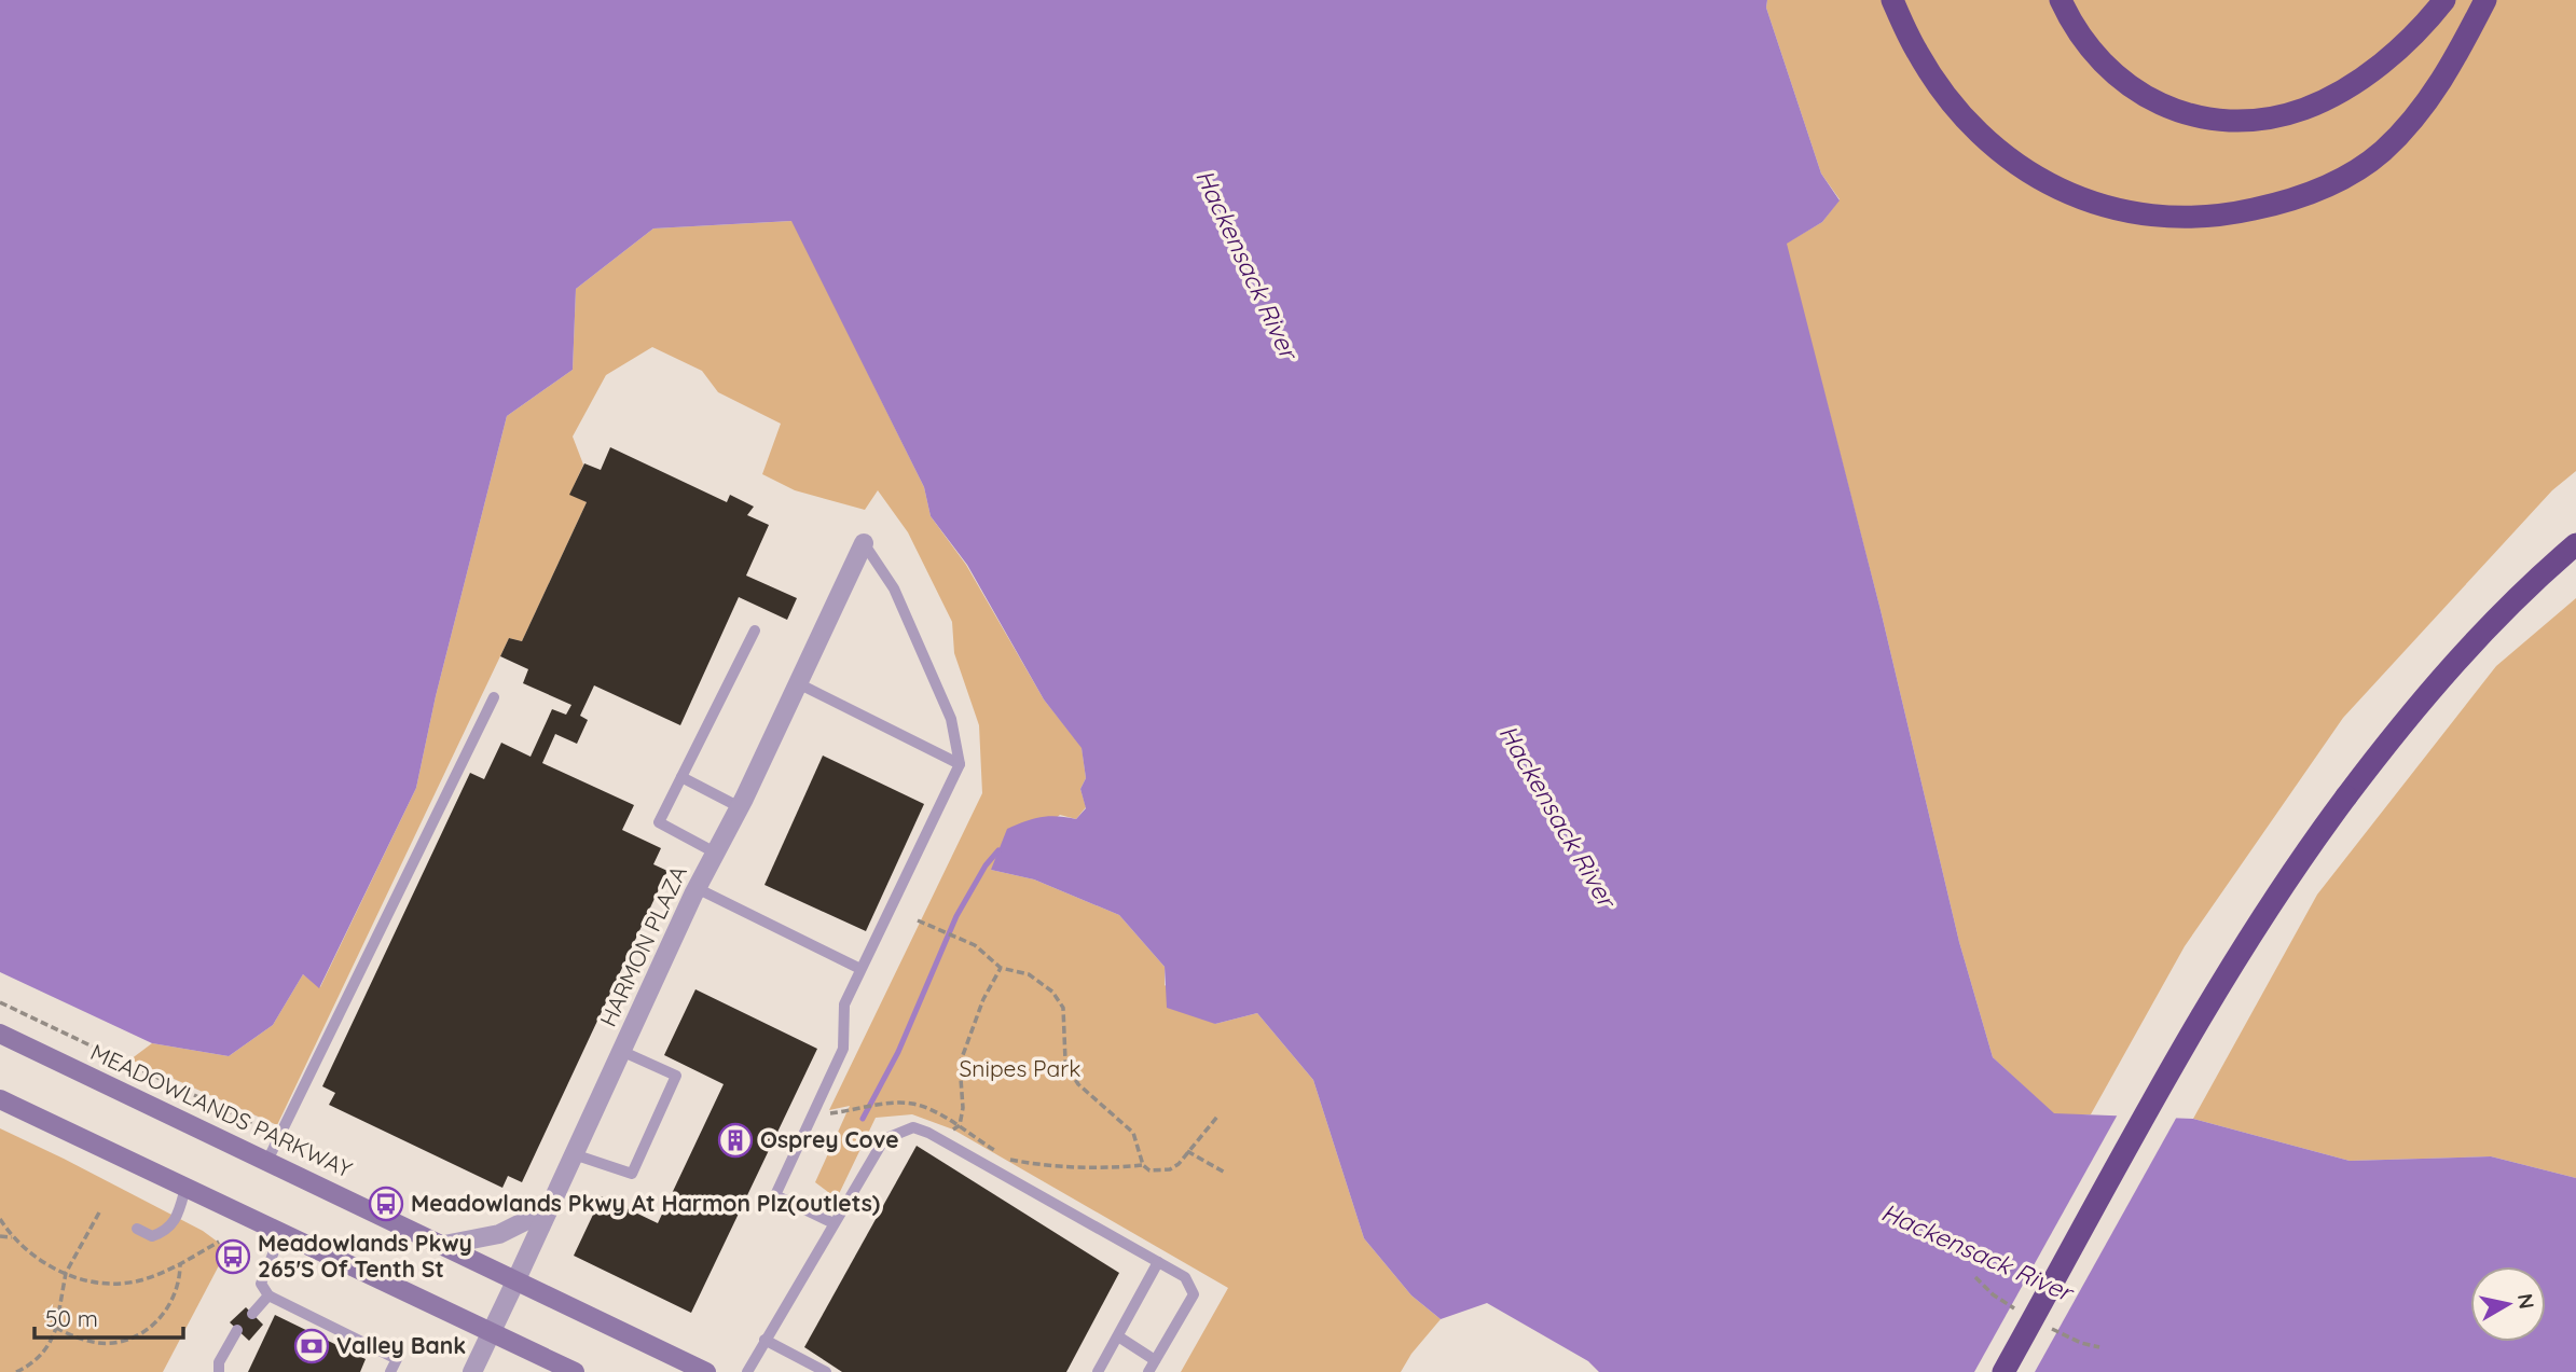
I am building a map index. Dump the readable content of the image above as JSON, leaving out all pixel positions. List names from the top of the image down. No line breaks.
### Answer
{"streets":{"main road":["MEADOWLANDS PARKWAY"],"street":["HARMON PLAZA"]},"crossings":[["HARMON PLAZA","MEADOWLANDS PARKWAY"]],"water":["Hackensack River"],"parks":["Snipes Park"],"places":{"building":["Osprey Cove"],"bus stop":["Meadowlands Pkwy At Harmon Plz(outlets)","Meadowlands Pkwy 265'S Of Tenth St"],"bank":["Valley Bank"]},"scale_bar":"50 m","north":"right"}
